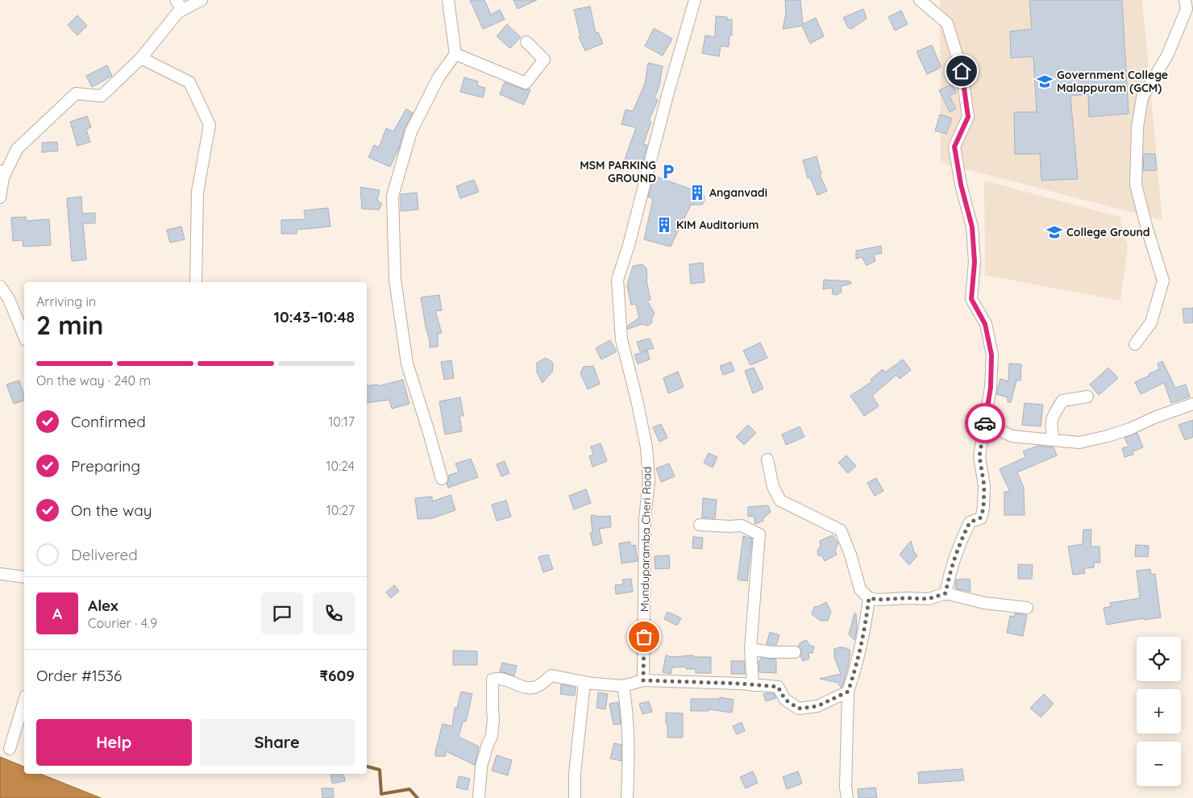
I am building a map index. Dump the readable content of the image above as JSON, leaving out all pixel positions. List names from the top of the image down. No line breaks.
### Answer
{"streets":{"street":["Munduparamba Cheri Road"]},"places":{"school or university":["Government College Malappuram (GCM)","College Ground"],"parking":["MSM PARKING GROUND"],"building":["Anganvadi","KIM Auditorium"]},"page":{"heading":["2 min","Arriving in","10:43–10:48"],"panel":["Alex","Courier · 4.9","Order #1536","₹609"],"bar":"On the way · 240 m","list":[["Confirmed","10:17"],["Preparing","10:24"],["On the way","10:27"],"Delivered"],"round":"A","map_buttons":["+","−"],"buttons":["Help","Share"]}}
